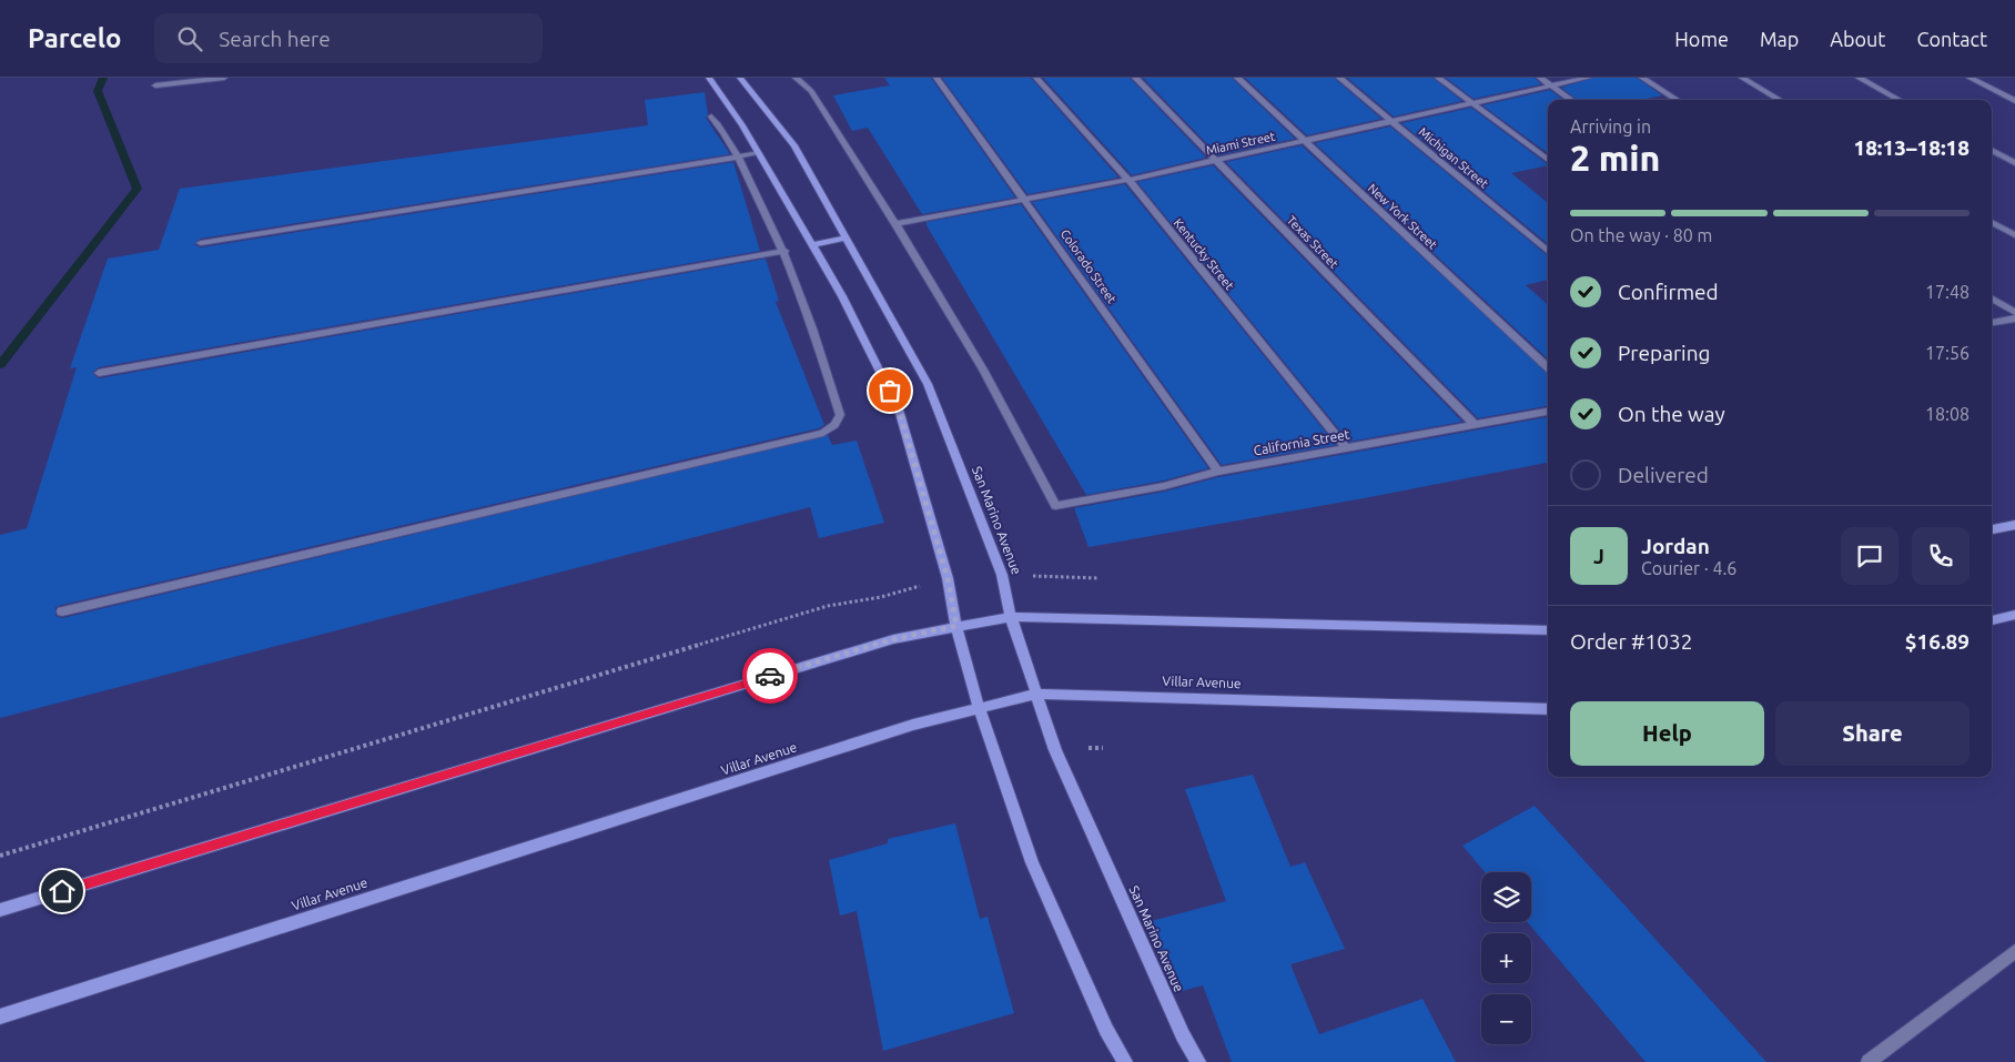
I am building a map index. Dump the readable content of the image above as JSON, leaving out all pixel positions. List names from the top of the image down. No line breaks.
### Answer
{"streets":{"main road":["San Marino Avenue","Villar Avenue"],"street":["Miami Street","Michigan Street","New York Street","Texas Street","Kentucky Street","Colorado Street","California Street"]},"crossings":[["Miami Street","Michigan Street"],["Miami Street","New York Street"],["Miami Street","Texas Street"],["Miami Street","Kentucky Street"],["Miami Street","Colorado Street"],["Miami Street","California Street"],["Texas Street","California Street"],["Kentucky Street","California Street"],["Colorado Street","California Street"],["San Marino Avenue","Villar Avenue"]],"page":{"header":"Parcelo","search":"Search here","nav":["Home","Map","About","Contact"],"heading":["2 min","Arriving in","18:13–18:18"],"panel":["Jordan","Courier · 4.6","Order #1032","$16.89"],"bar":"On the way · 80 m","list":[["Confirmed","17:48"],["Preparing","17:56"],["On the way","18:08"],"Delivered"],"round":"J","buttons":["Help","Share"],"map_buttons":["+","−"]}}
